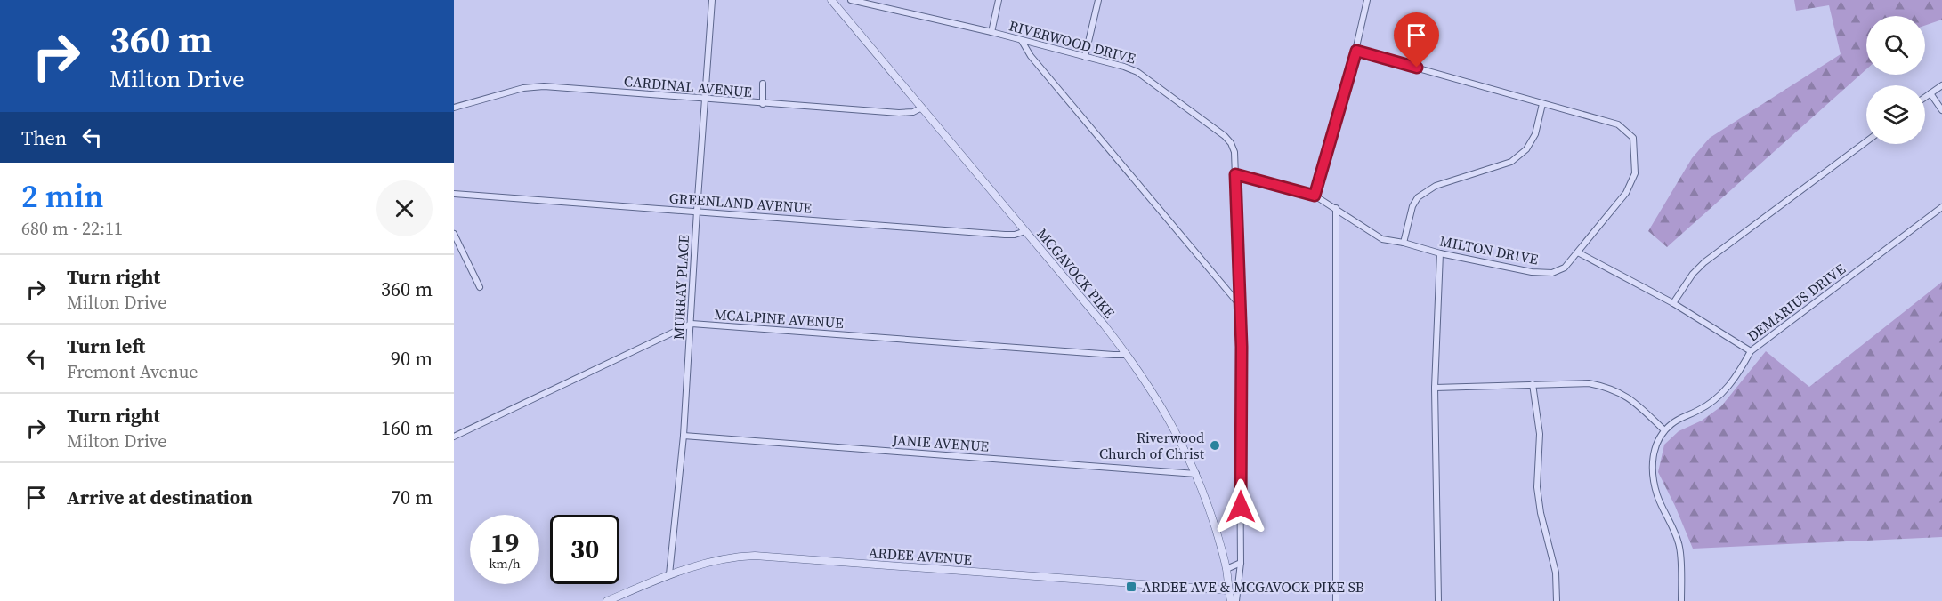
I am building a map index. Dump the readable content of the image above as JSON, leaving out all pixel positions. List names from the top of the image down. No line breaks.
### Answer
{"streets":{"street":["RIVERWOOD DRIVE","CARDINAL AVENUE","GREENLAND AVENUE","MILTON DRIVE","MCGAVOCK PIKE","MURRAY PLACE","DEMARIUS DRIVE","MCALPINE AVENUE","JANIE AVENUE","ARDEE AVENUE"]},"crossings":[["RIVERWOOD DRIVE","MILTON DRIVE"],["RIVERWOOD DRIVE","ARDEE AVENUE"],["CARDINAL AVENUE","MCGAVOCK PIKE"],["CARDINAL AVENUE","MURRAY PLACE"],["GREENLAND AVENUE","MCGAVOCK PIKE"],["GREENLAND AVENUE","MURRAY PLACE"],["MCGAVOCK PIKE","MCALPINE AVENUE"],["MCGAVOCK PIKE","JANIE AVENUE"],["MCGAVOCK PIKE","ARDEE AVENUE"],["MURRAY PLACE","MCALPINE AVENUE"],["MURRAY PLACE","JANIE AVENUE"],["MURRAY PLACE","ARDEE AVENUE"]],"places":{"other":["Riverwood Church of Christ"],"transit":["ARDEE AVE & MCGAVOCK PIKE SB"]},"page":{"turn":["360 m","Milton Drive"],"then":"Then","heading":["2 min","680 m · 22:11"],"list":[{"name":"Turn right","note":"Milton Drive","value":"360 m"},{"name":"Turn left","note":"Fremont Avenue","value":"90 m"},{"name":"Turn right","note":"Milton Drive","value":"160 m"},{"name":"Arrive at destination","value":"70 m"}],"speed":"19 km/h","limit":"30"}}
